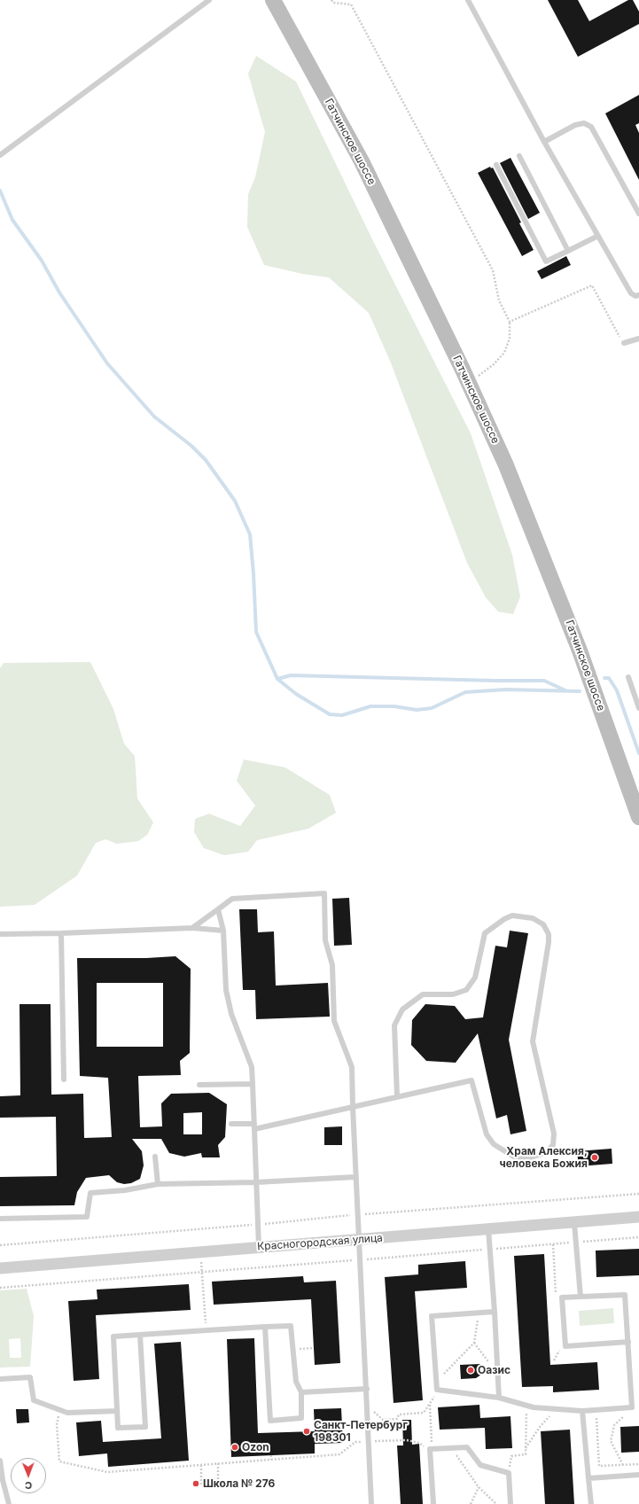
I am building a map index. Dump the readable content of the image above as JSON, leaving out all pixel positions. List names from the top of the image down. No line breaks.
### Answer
{"streets":{"main road":["Гатчинское шоссе"],"street":["Красногородская улица"]},"places":["Храм Алексия, человека Божия","Оазис","Санкт-Петербург 198301","Ozon","Школа № 276"],"north":"bottom"}
